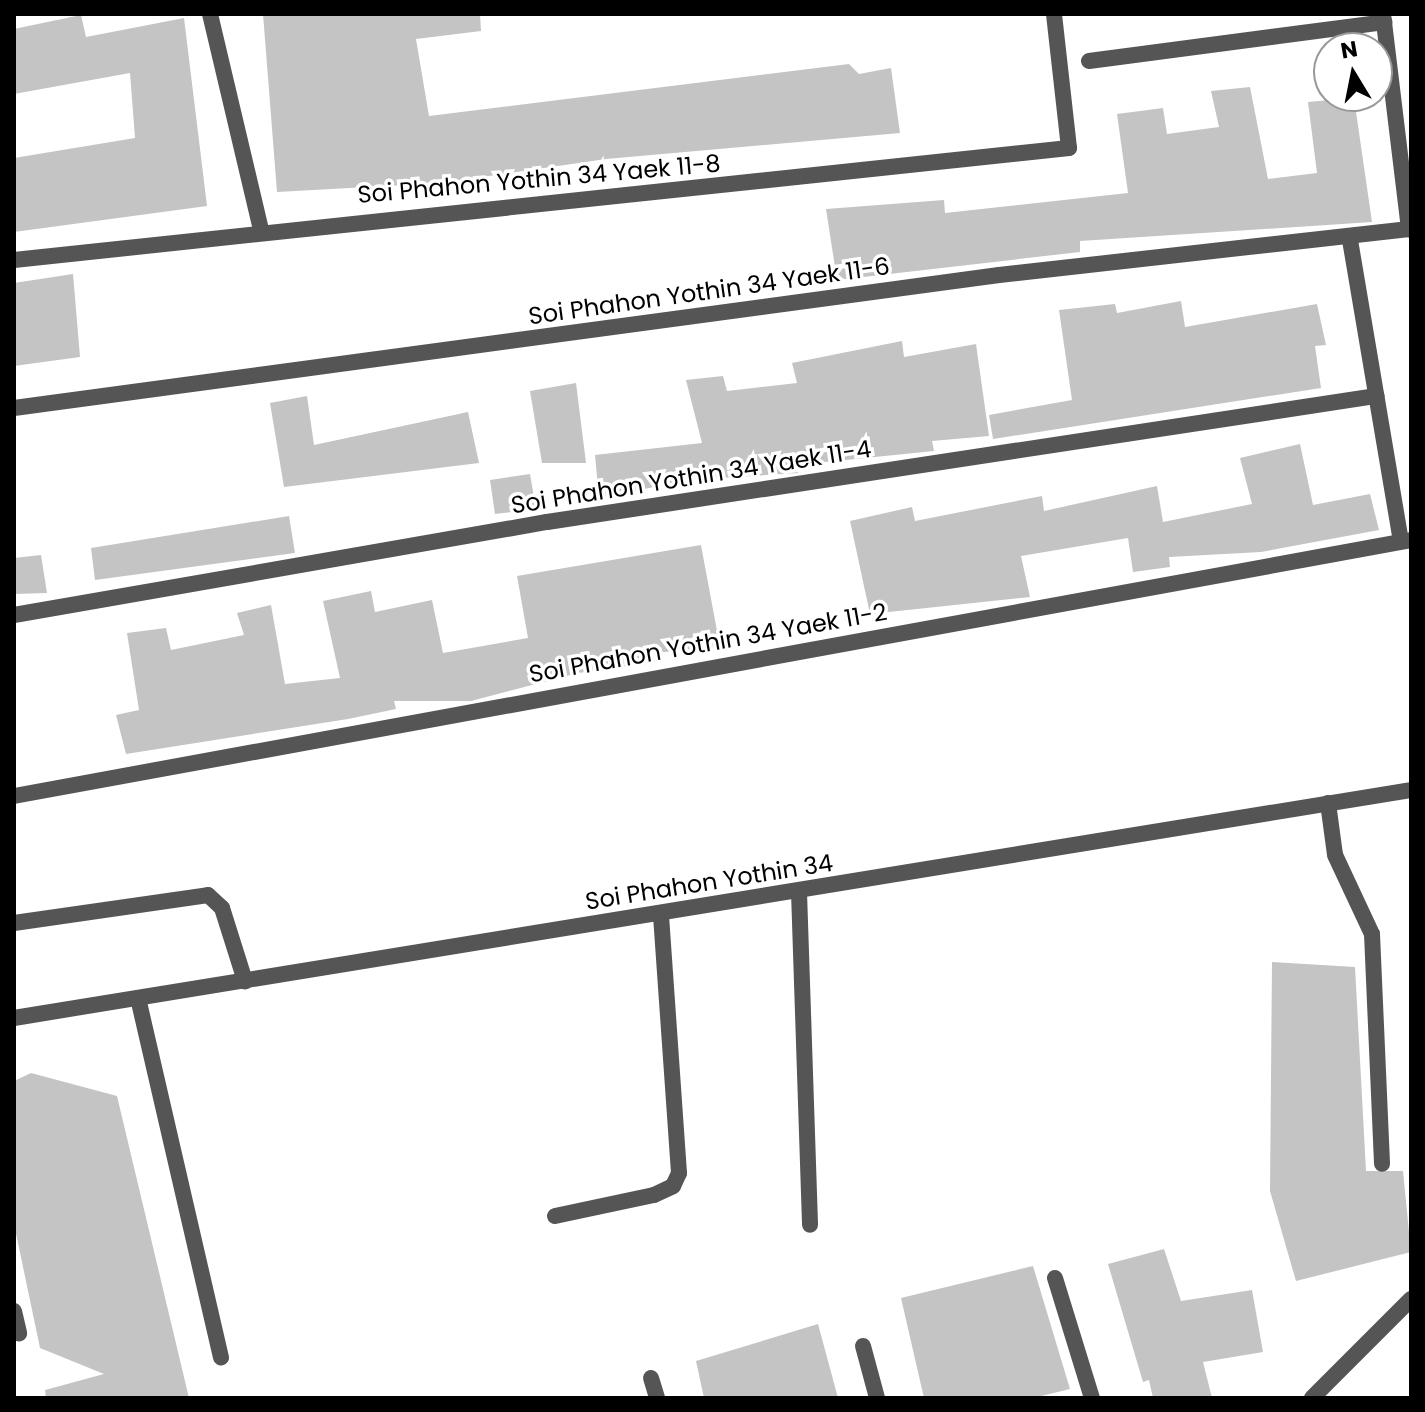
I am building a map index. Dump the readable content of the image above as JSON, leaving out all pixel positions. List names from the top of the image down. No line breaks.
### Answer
{"streets":{"street":["Soi Phahon Yothin 34 Yaek 11-8","Soi Phahon Yothin 34 Yaek 11-6","Soi Phahon Yothin 34 Yaek 11-4","Soi Phahon Yothin 34 Yaek 11-2","Soi Phahon Yothin 34"]},"north":"top"}
